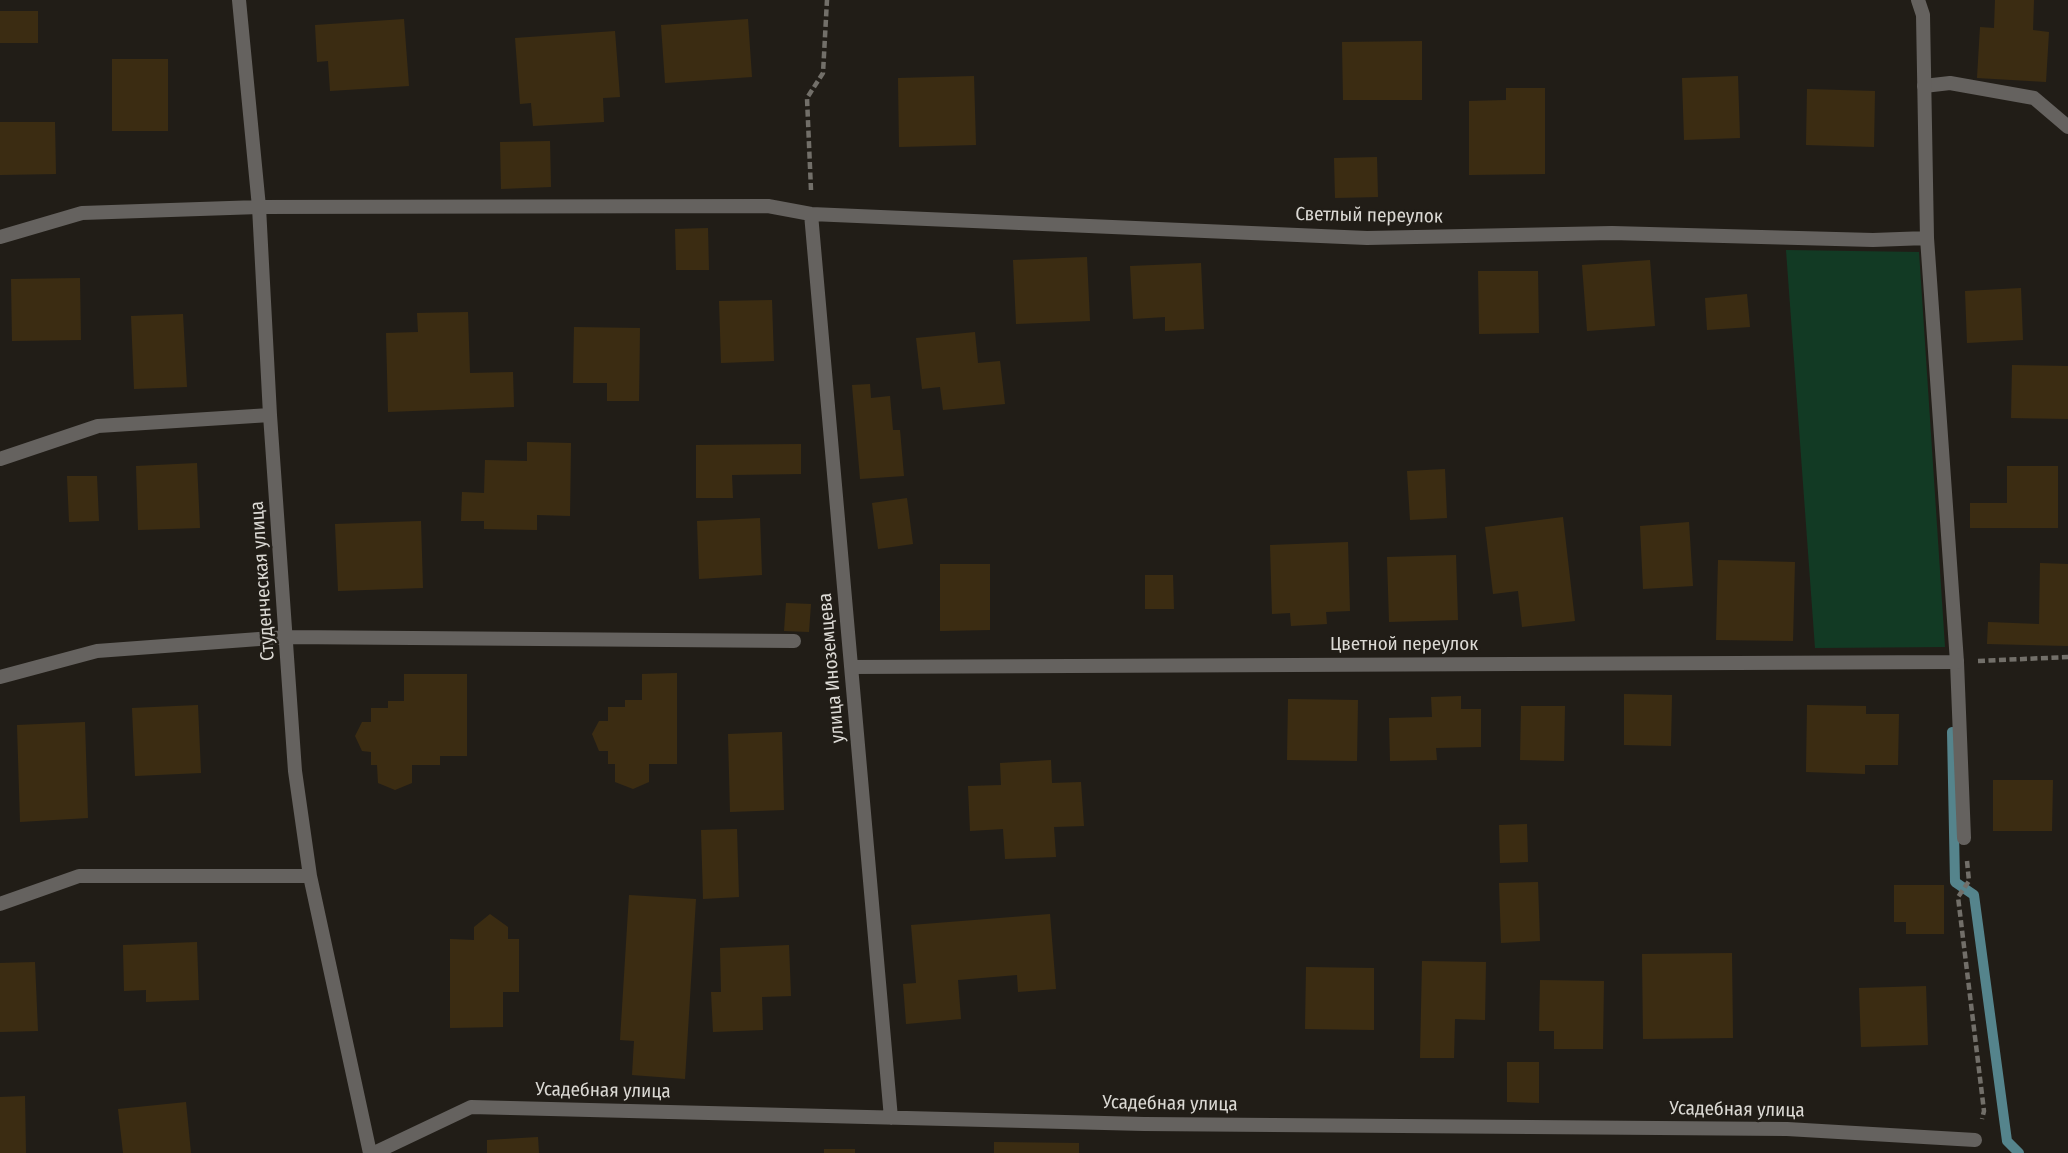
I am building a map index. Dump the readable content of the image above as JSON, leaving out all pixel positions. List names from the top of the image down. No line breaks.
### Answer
{"streets":{"street":["Светлый переулок","Студенческая улица","Цветной переулок","улица Иноземцева","Усадебная улица"]},"crossings":[["Светлый переулок","Студенческая улица"],["Светлый переулок","улица Иноземцева"],["Студенческая улица","Усадебная улица"],["Цветной переулок","улица Иноземцева"],["улица Иноземцева","Усадебная улица"]]}
